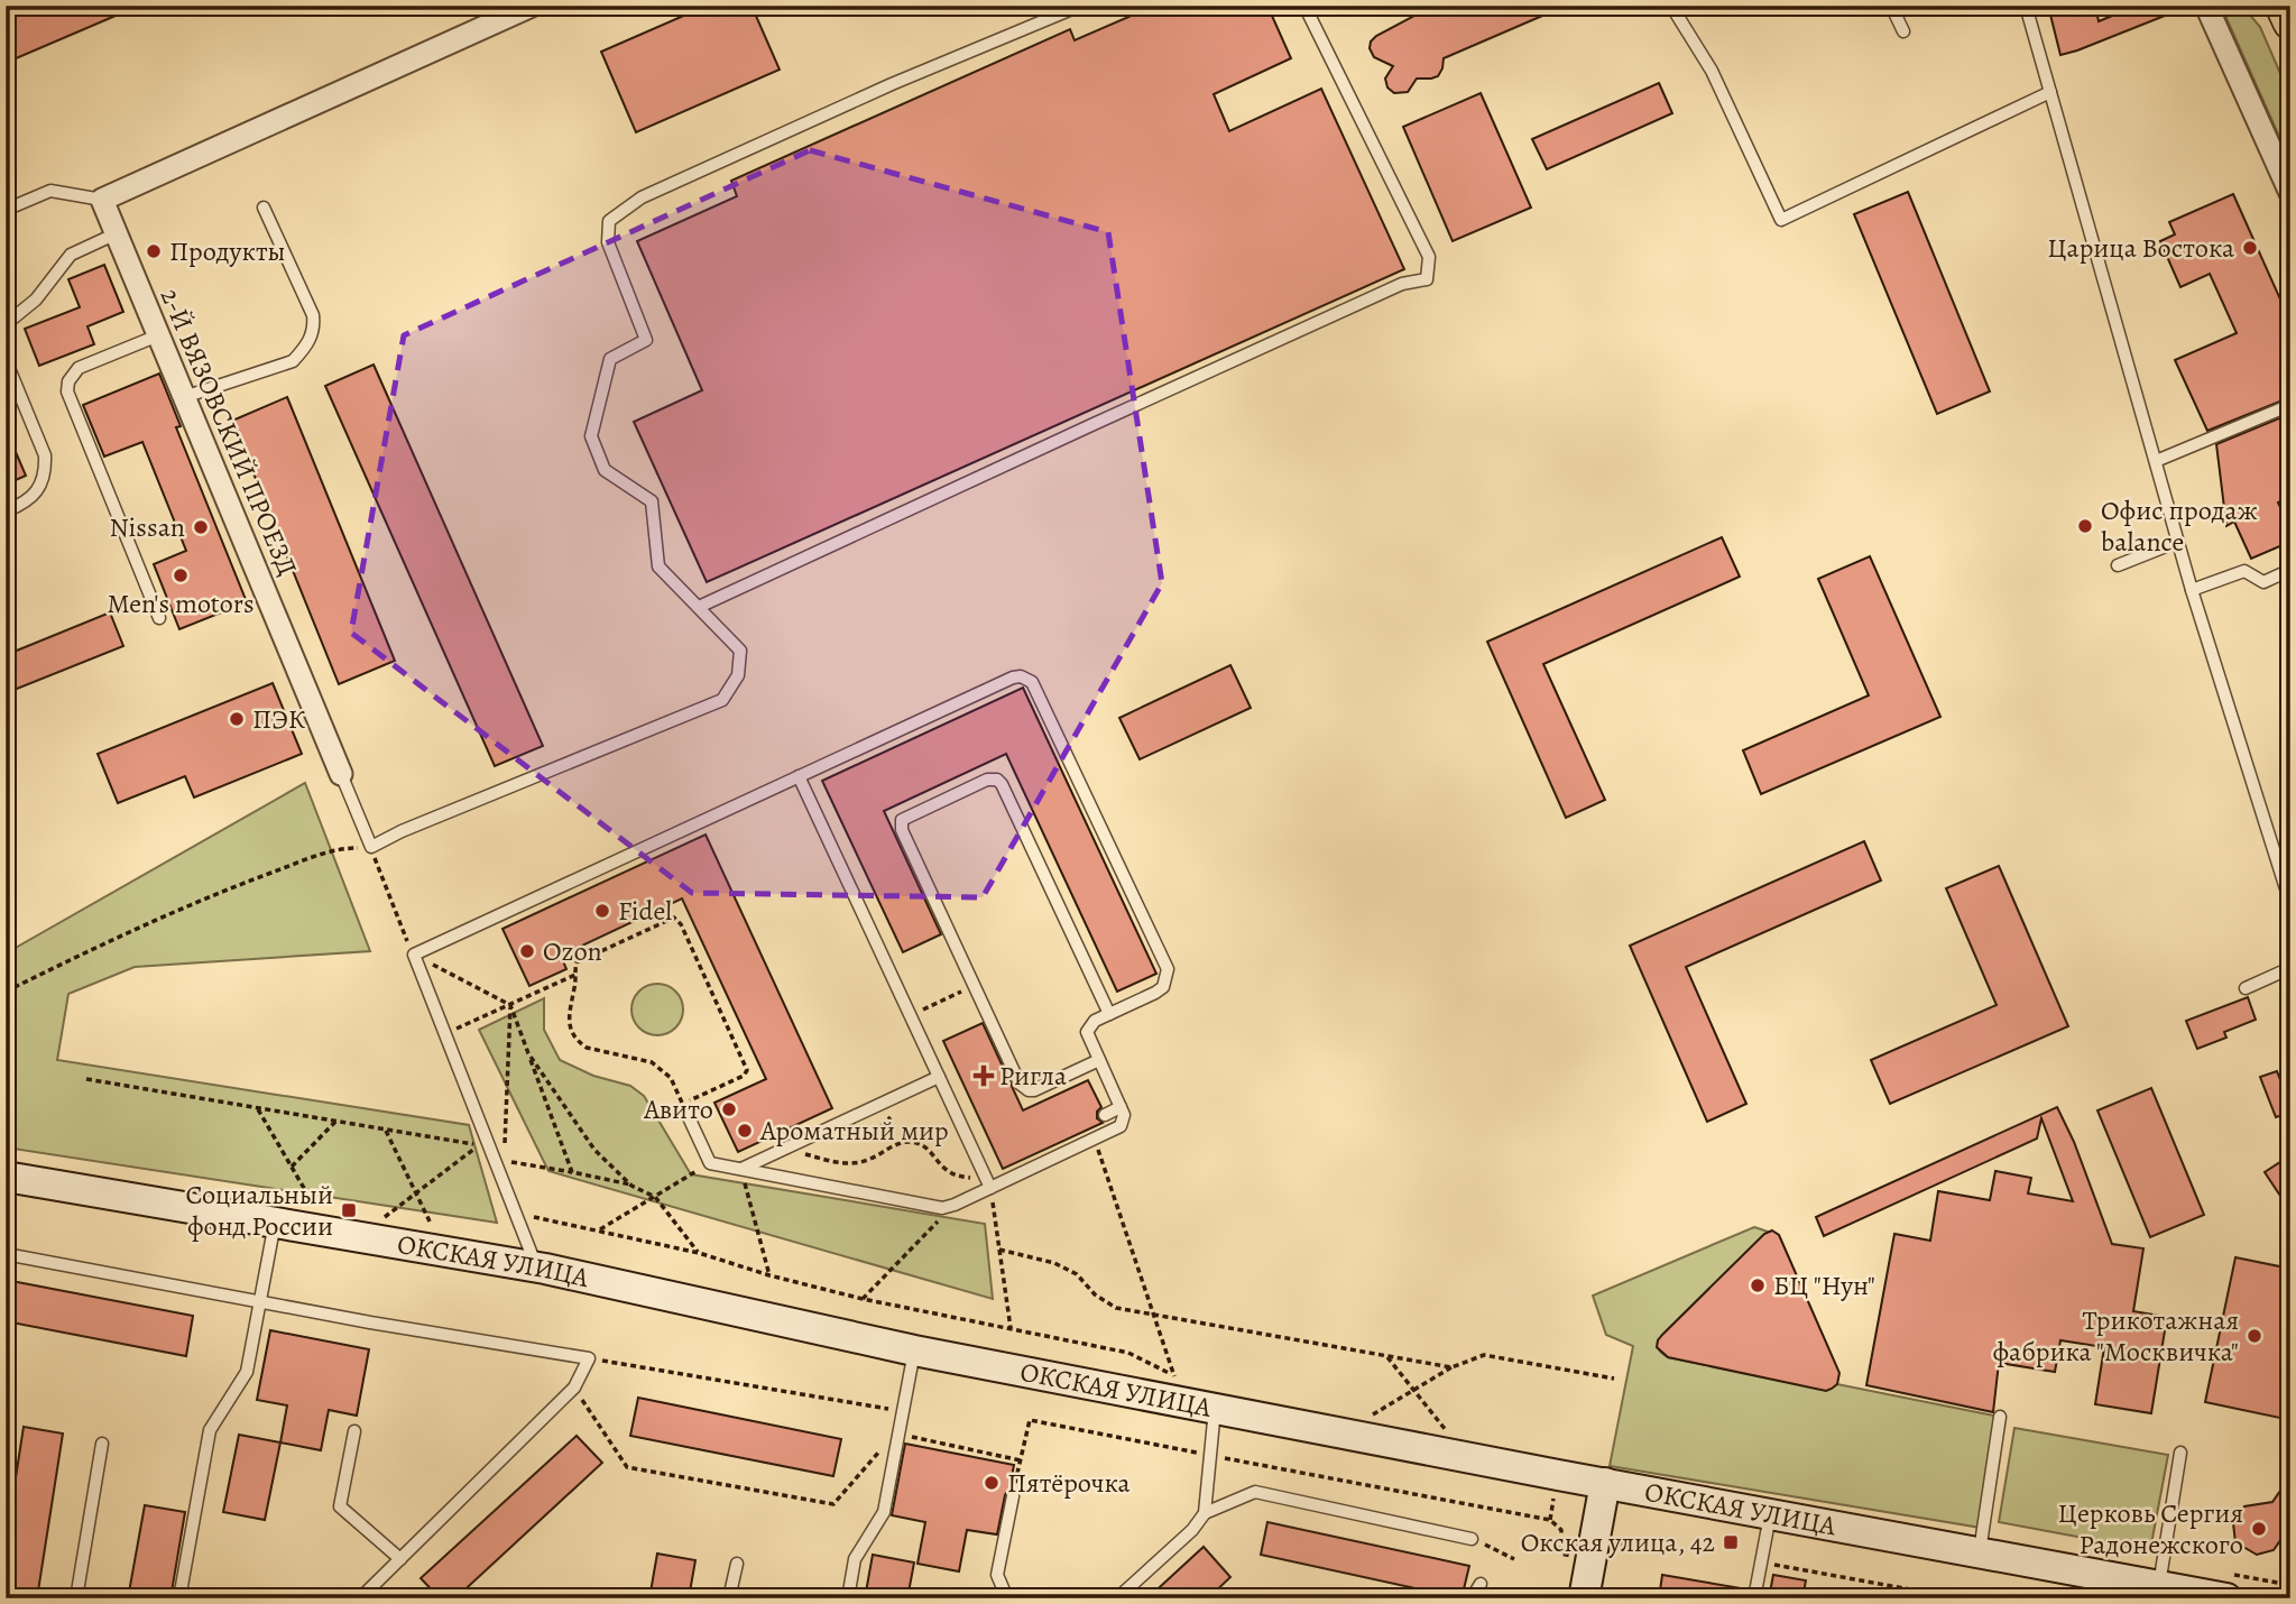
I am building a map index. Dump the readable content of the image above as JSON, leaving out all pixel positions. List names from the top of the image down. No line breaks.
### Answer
{"streets":{"main road":["ОКСКАЯ УЛИЦА"],"street":["2-Й ВЯЗОВСКИЙ ПРОЕЗД"]},"places":{"other":["Царица Востока","Продукты","Офис продаж balance","Nissan","Men's motors","ПЭК","Fidel","Ozon","Авито","Ароматный мир","БЦ \"Нун\"","Трикотажная фабрика \"Москвичка\"","Пятёрочка","Церковь Сергия Радонежского"],"health":["Ригла"],"transit":["Социальный фонд России","Окская улица, 42"]}}
